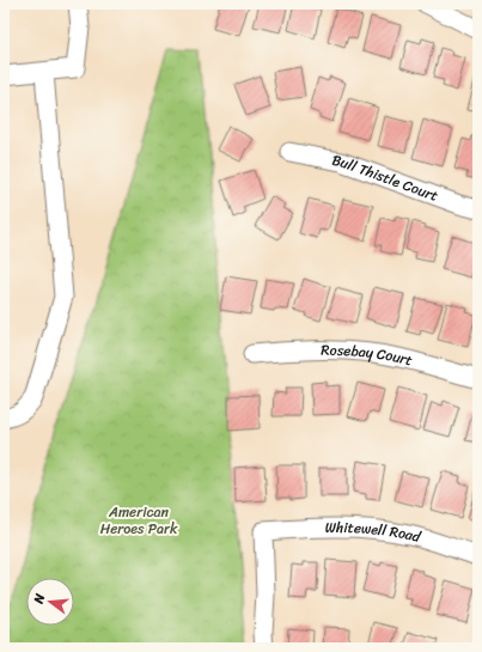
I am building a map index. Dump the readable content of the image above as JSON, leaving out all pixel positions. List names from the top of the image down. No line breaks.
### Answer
{"streets":{"street":["Bull Thistle Court","Rosebay Court","Whitewell Road"]},"parks":["American Heroes Park"],"north":"left"}
